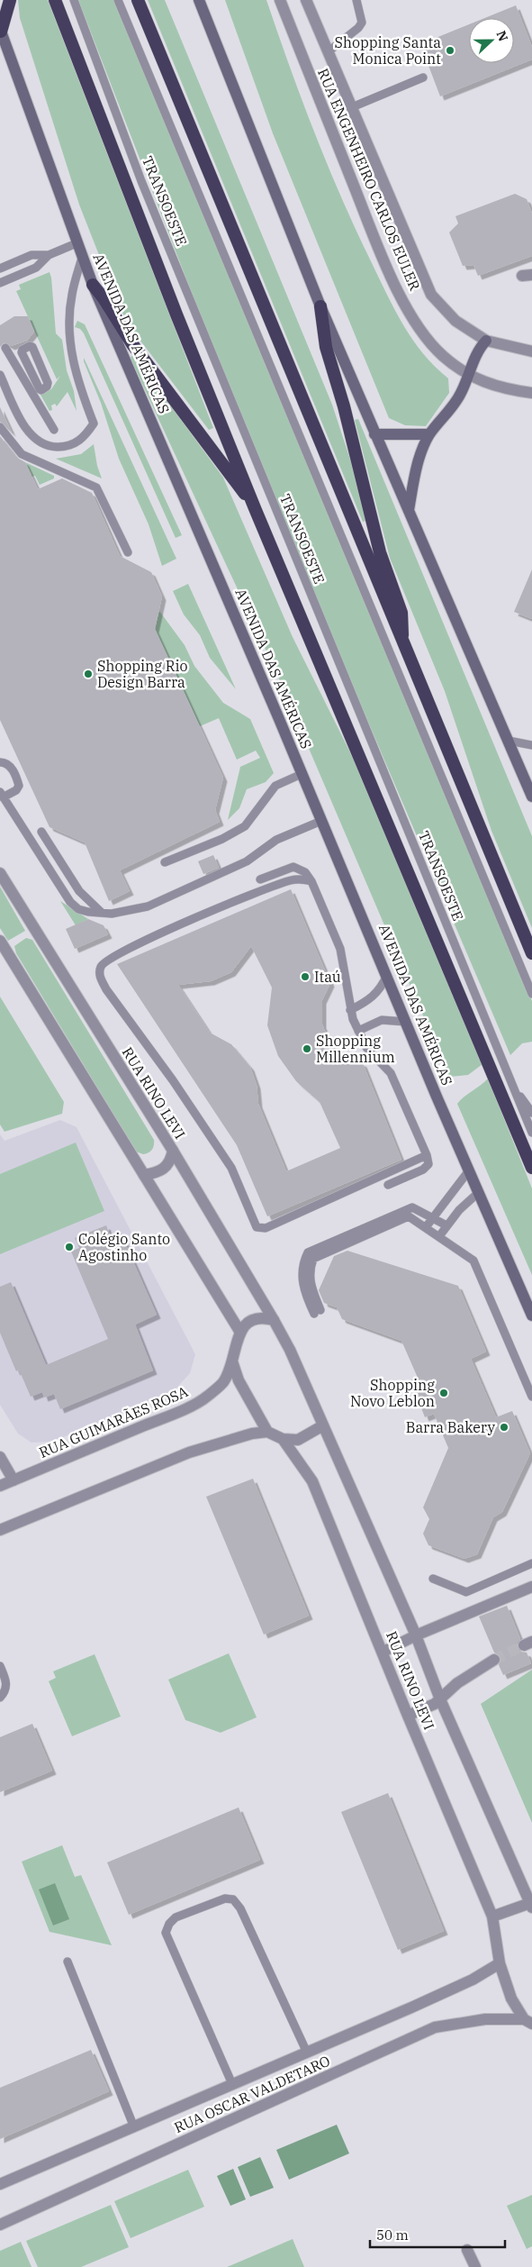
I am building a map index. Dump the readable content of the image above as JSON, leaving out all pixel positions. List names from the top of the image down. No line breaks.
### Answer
{"streets":{"main road":["AVENIDA DAS AMÉRICAS"],"street":["RUA ENGENHEIRO CARLOS EULER","RUA RINO LEVI","RUA GUIMARÃES ROSA","RUA OSCAR VALDETARO"],"lane":["TRANSOESTE"]},"crossings":[["RUA RINO LEVI","RUA OSCAR VALDETARO"]],"places":["Shopping Santa Monica Point","Shopping Rio Design Barra","Itaú","Shopping Millennium","Colégio Santo Agostinho","Shopping Novo Leblon","Barra Bakery"],"scale_bar":"50 m","north":"right"}
